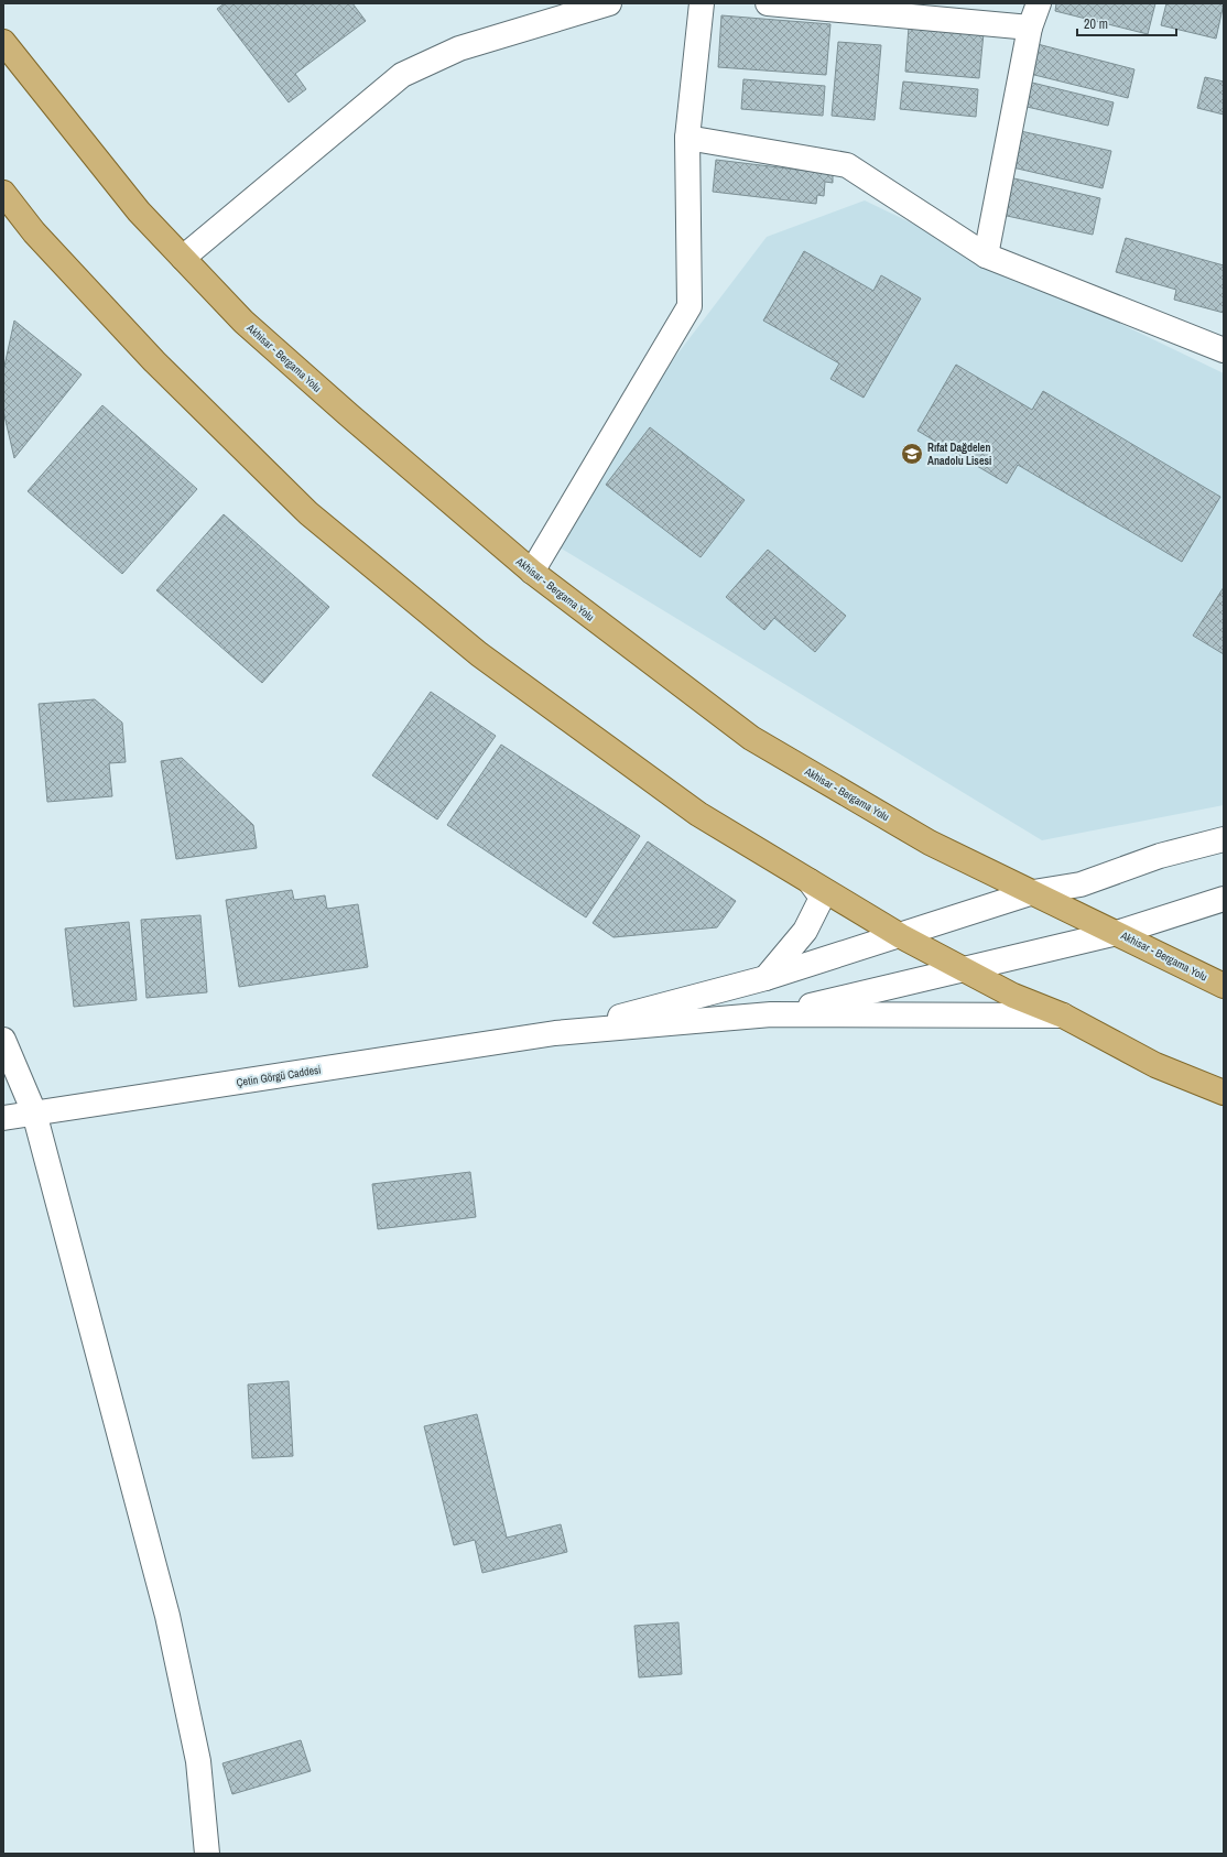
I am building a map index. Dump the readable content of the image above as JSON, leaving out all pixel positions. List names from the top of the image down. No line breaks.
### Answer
{"streets":{"main road":["Akhisar - Bergama Yolu"],"street":["Çetin Görgü Caddesi"]},"places":{"school or university":["Rıfat Dağdelen Anadolu Lisesi"]},"scale_bar":"20 m"}
